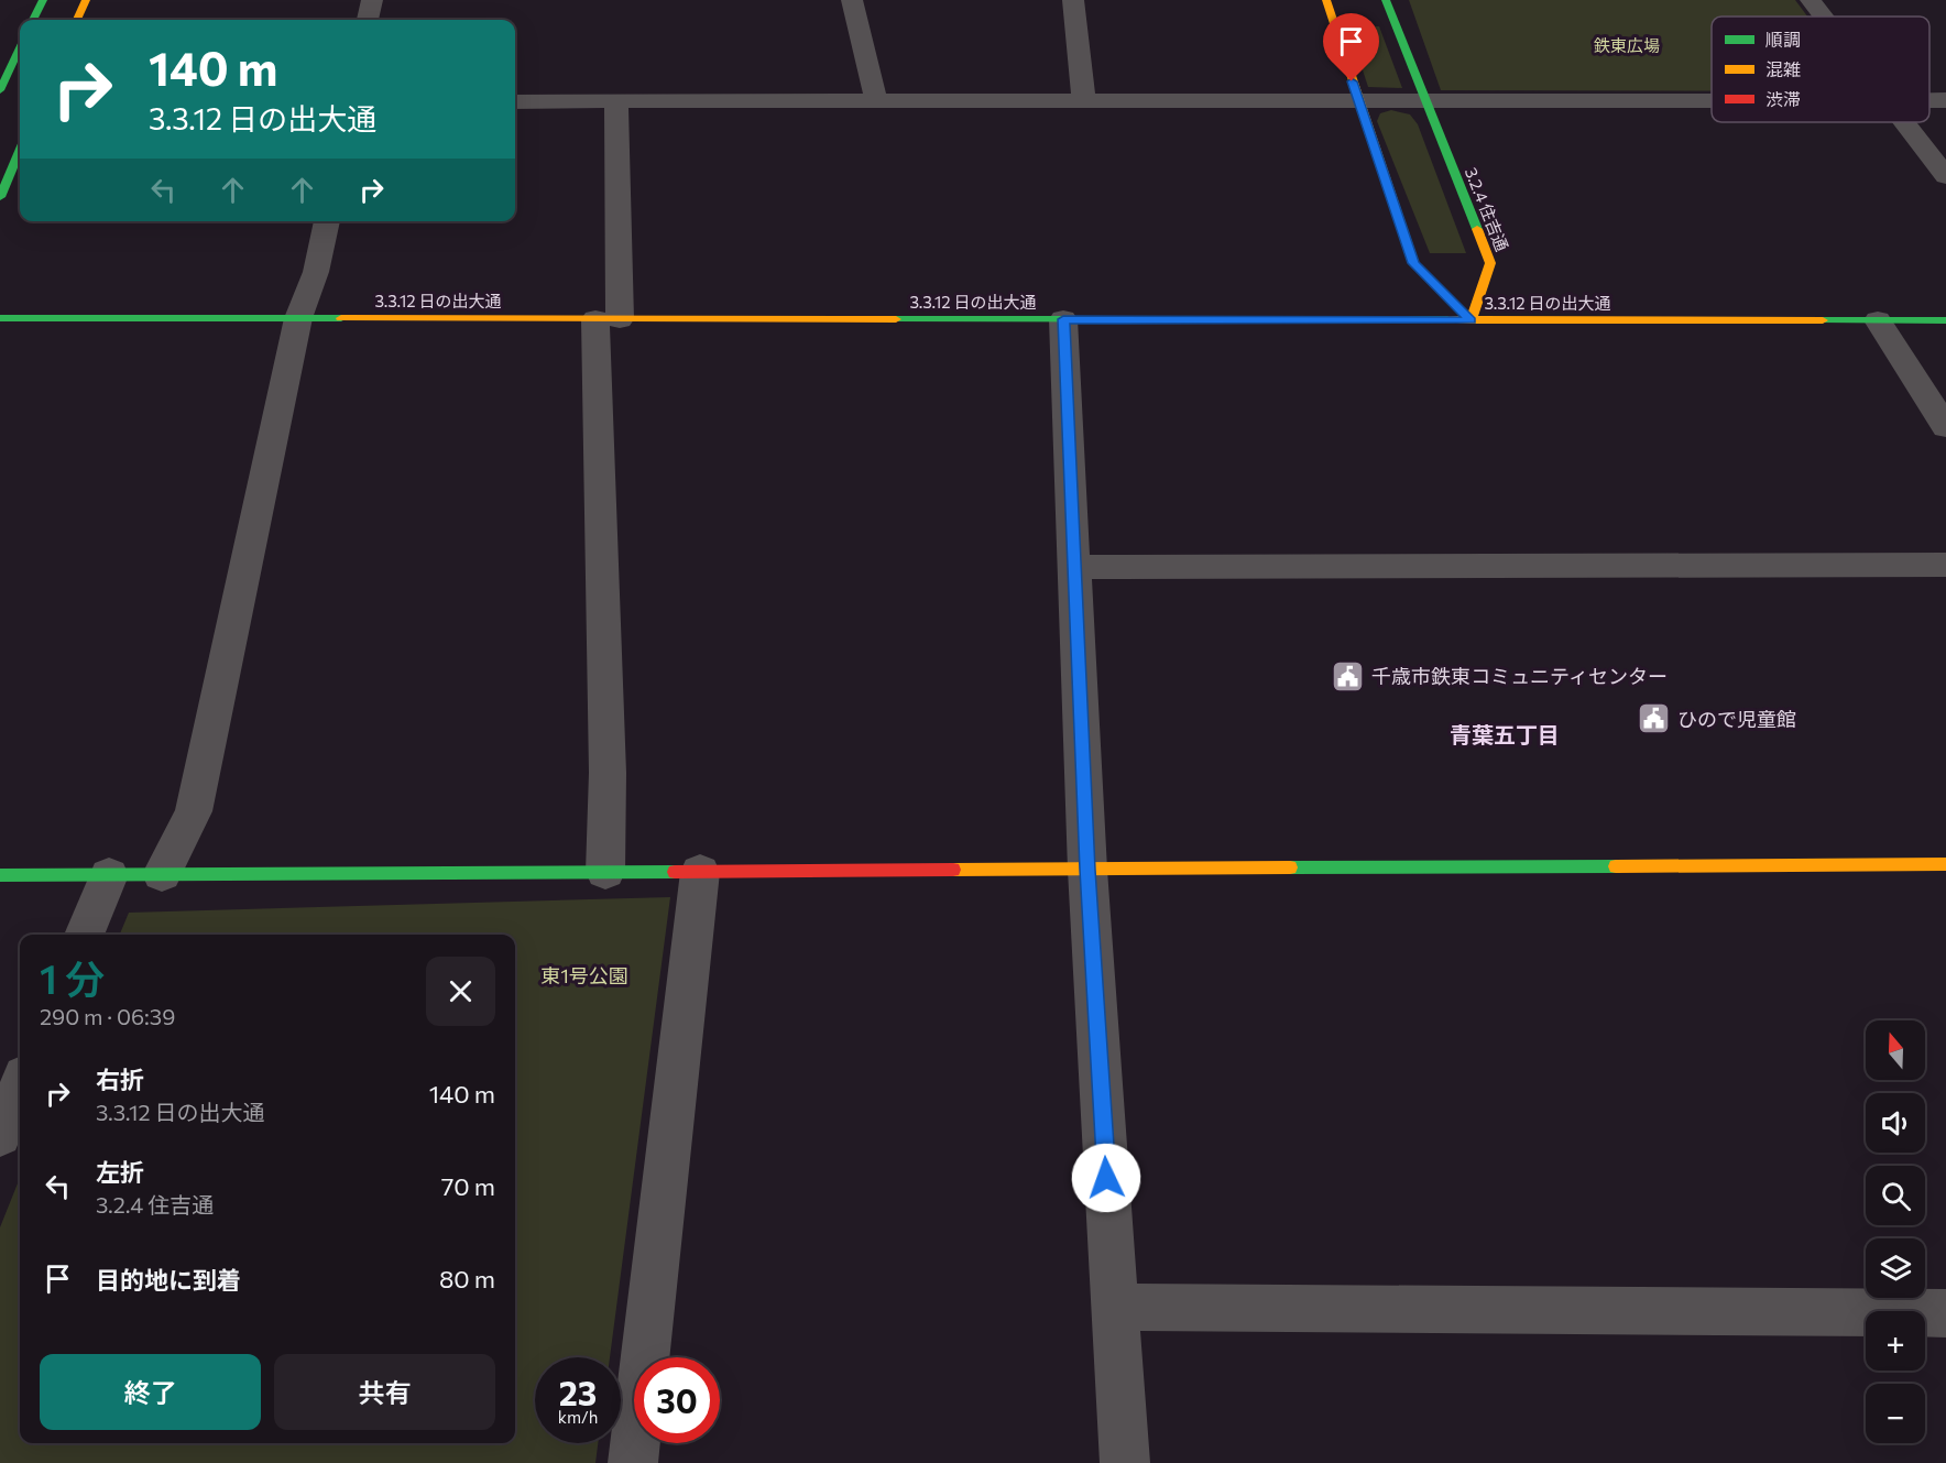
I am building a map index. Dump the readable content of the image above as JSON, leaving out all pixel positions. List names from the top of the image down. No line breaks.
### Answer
{"streets":{"street":["3.2.4 住吉通","3.3.12 日の出大通"]},"crossings":[["3.2.4 住吉通","3.3.12 日の出大通"]],"districts":["青葉五丁目"],"parks":["鉄東広場","東1号公園"],"places":{"public building":["千歳市鉄東コミュニティセンター","ひので児童館"]},"legend":["順調","混雑","渋滞"],"north":"top","page":{"turn":["140 m","3.3.12 日の出大通"],"heading":["1 分","290 m · 06:39"],"map_buttons":["+","−"],"list":[{"name":"右折","note":"3.3.12 日の出大通","value":"140 m"},{"name":"左折","note":"3.2.4 住吉通","value":"70 m"},{"name":"目的地に到着","value":"80 m"}],"buttons":["終了","共有"],"speed":"23 km/h","limit":"30"}}
